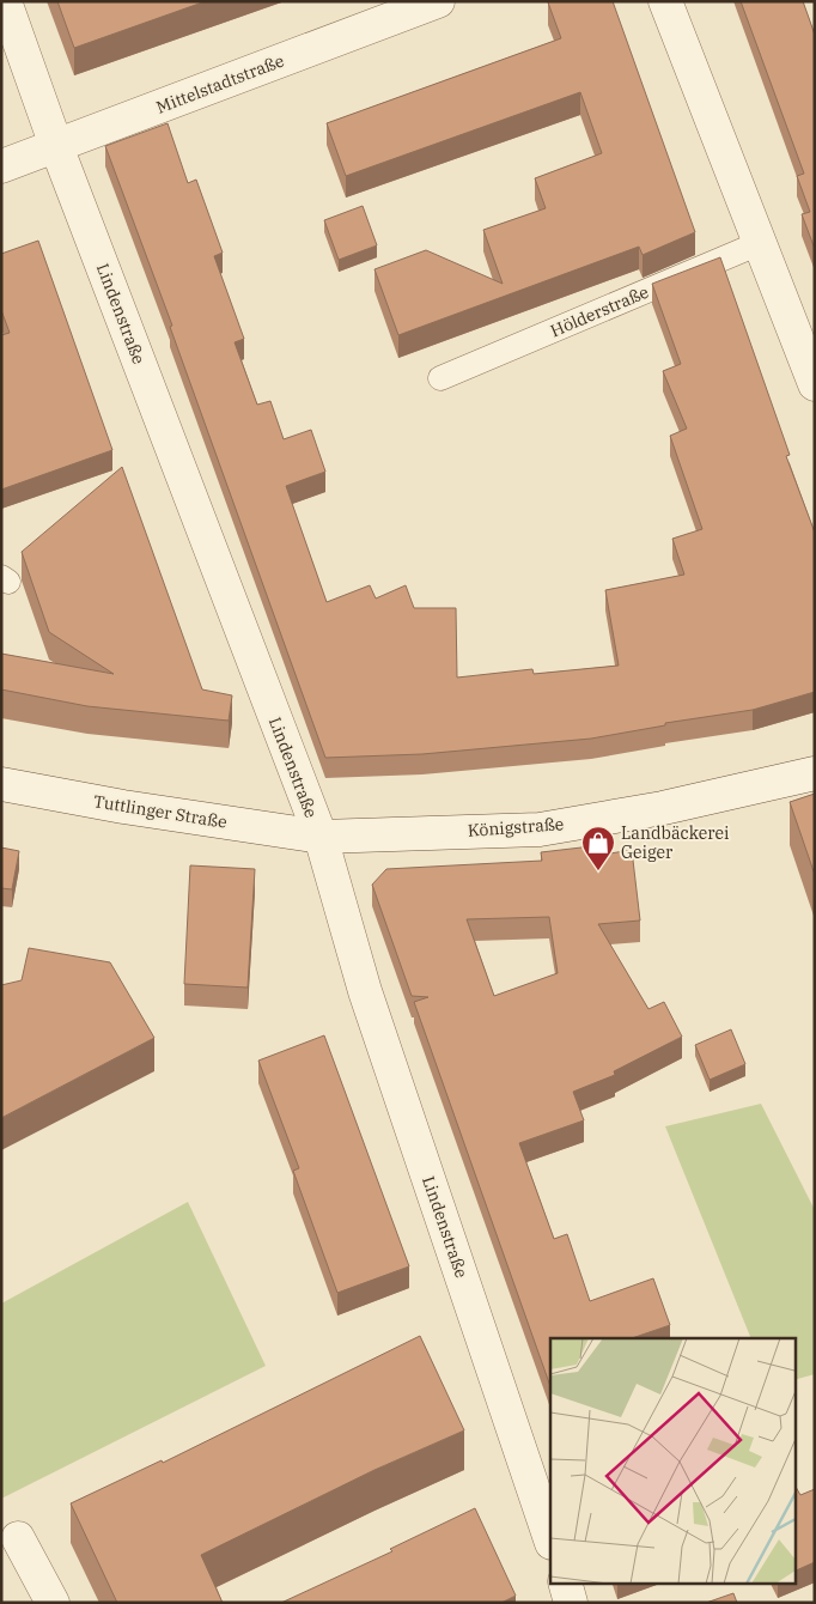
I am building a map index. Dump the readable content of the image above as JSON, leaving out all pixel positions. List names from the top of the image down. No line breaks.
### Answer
{"streets":{"street":["Mittelstadtstraße","Lindenstraße","Tuttlinger Straße","Königstraße"],"lane":["Hölderstraße"]},"crossings":[["Mittelstadtstraße","Lindenstraße"],["Lindenstraße","Tuttlinger Straße"],["Lindenstraße","Königstraße"],["Tuttlinger Straße","Königstraße"]],"places":{"shop":["Landbäckerei Geiger"]}}
